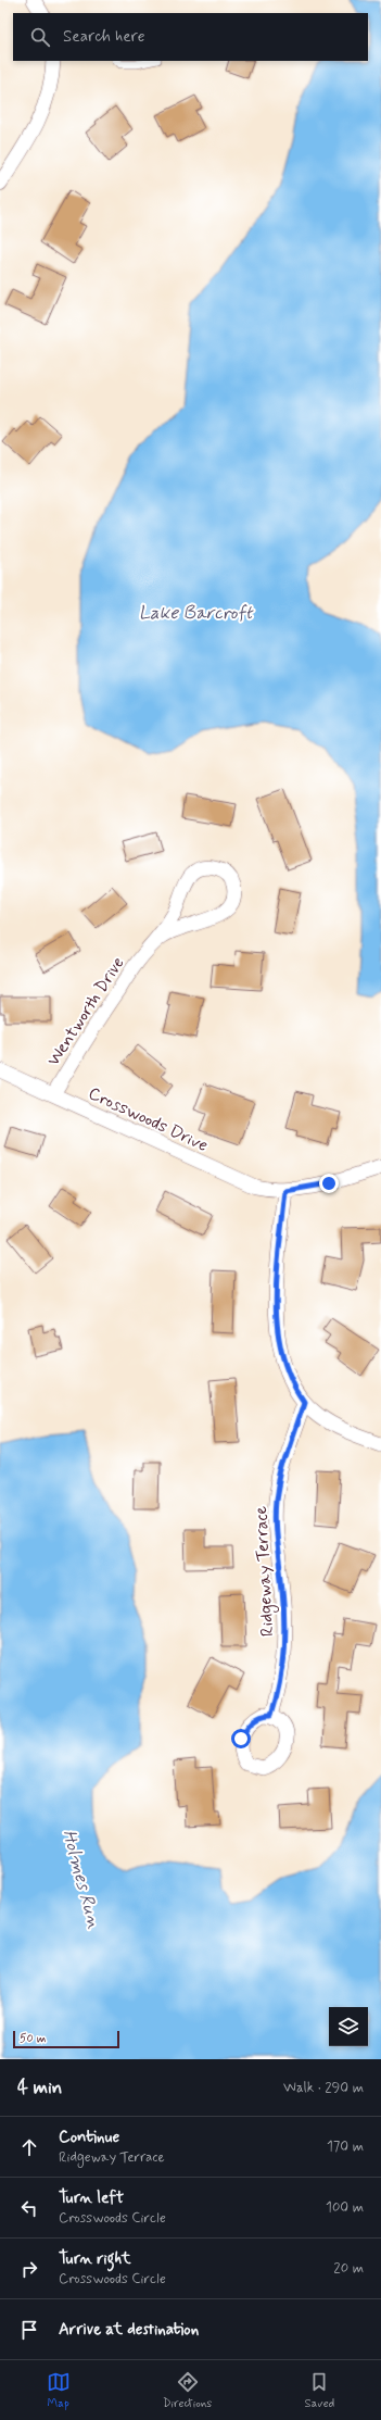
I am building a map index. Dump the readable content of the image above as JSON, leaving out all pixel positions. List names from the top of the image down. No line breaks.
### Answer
{"streets":{"street":["Wentworth Drive","Crosswoods Drive","Ridgeway Terrace"]},"crossings":[["Wentworth Drive","Crosswoods Drive"]],"water":["Lake Barcroft","Holmes Run"],"scale_bar":"50 m","page":{"search":"Search here","scale":"50 m","heading":["4 min","Walk · 290 m"],"list":[["Continue","Ridgeway Terrace","170 m"],["Turn left","Crosswoods Circle","100 m"],["Turn right","Crosswoods Circle","20 m"],"Arrive at destination"],"nav":["Map","Directions","Saved"]}}
